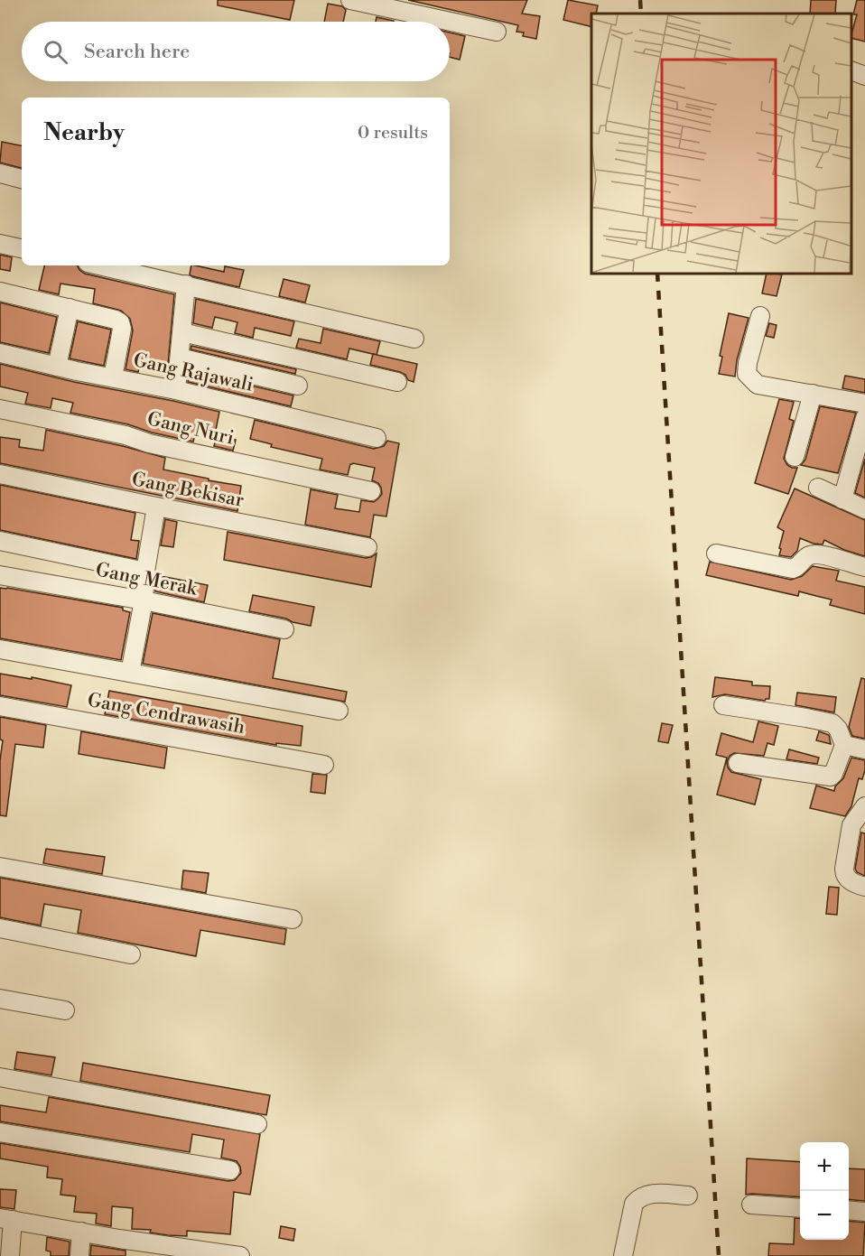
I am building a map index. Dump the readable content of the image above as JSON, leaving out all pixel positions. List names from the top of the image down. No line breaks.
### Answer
{"streets":{"street":["Gang Rajawali","Gang Nuri","Gang Bekisar","Gang Merak","Gang Cendrawasih"]},"page":{"search":"Search here","heading":["Nearby","0 results"],"map_buttons":["+","−"]}}
